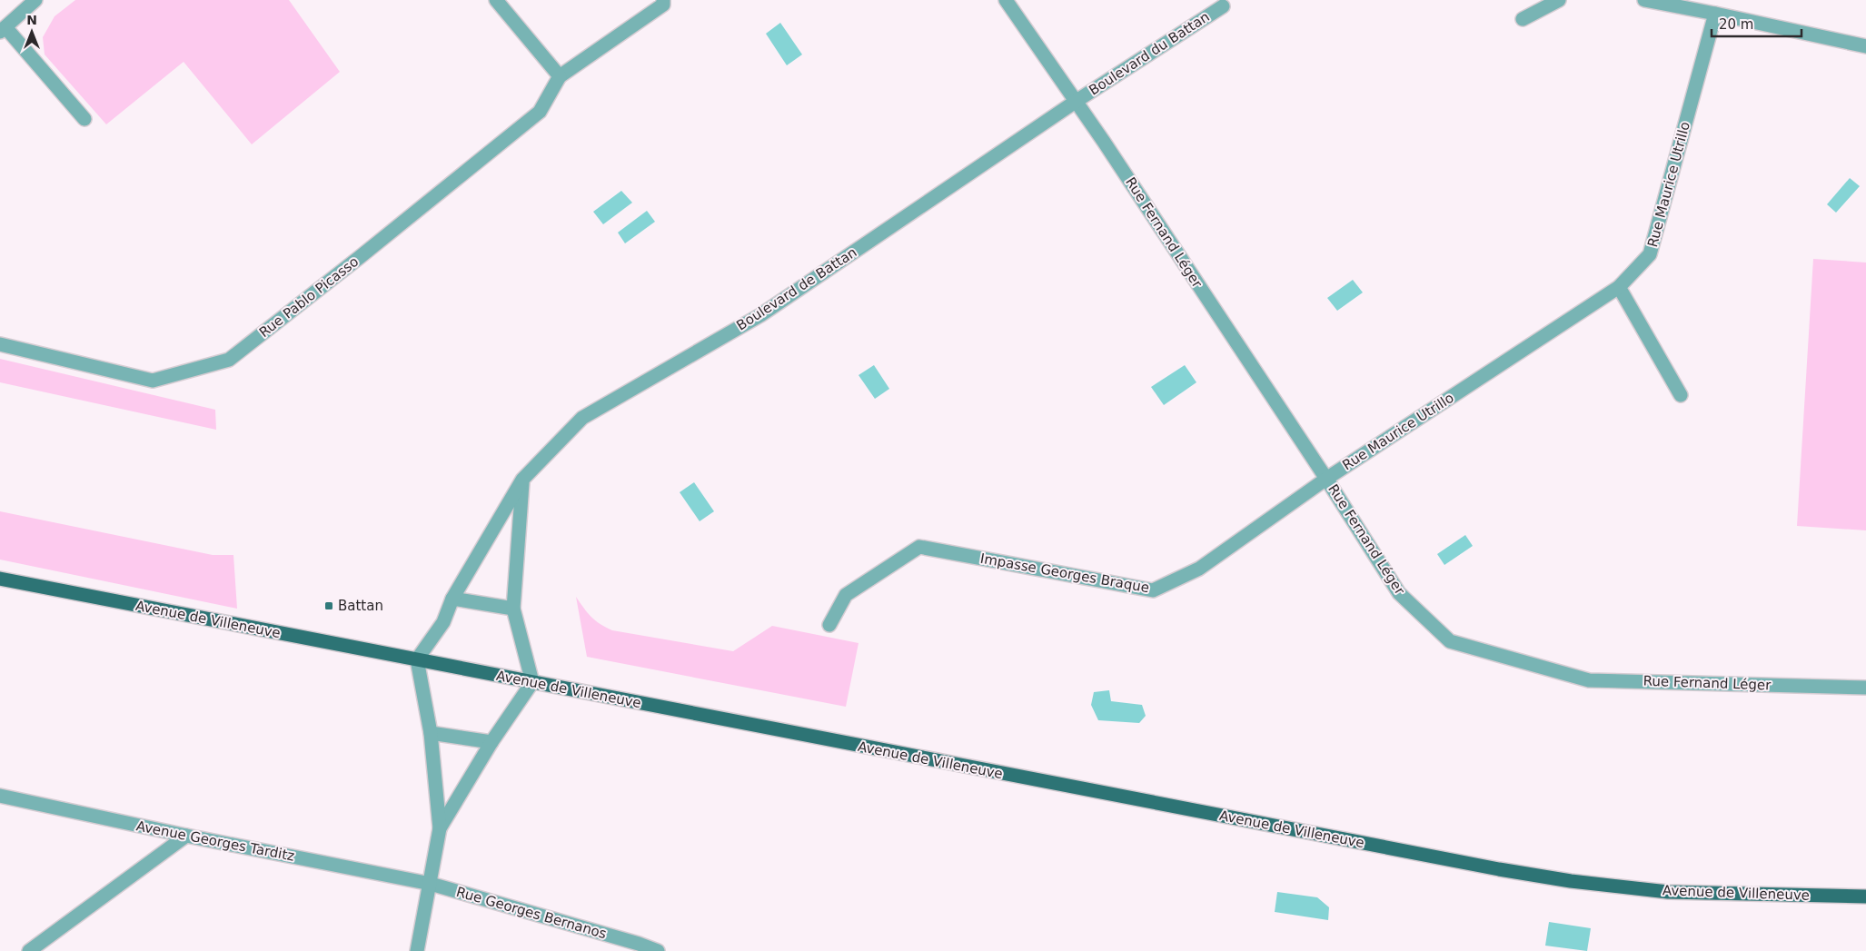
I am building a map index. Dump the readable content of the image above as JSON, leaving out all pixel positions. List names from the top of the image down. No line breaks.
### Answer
{"streets":{"main road":["Avenue de Villeneuve"],"street":["Boulevard du Battan","Rue Maurice Utrillo","Rue Fernand Léger","Boulevard de Battan","Rue Pablo Picasso","Impasse Georges Braque","Avenue Georges Tarditz","Rue Georges Bernanos"]},"crossings":[["Boulevard du Battan","Rue Fernand Léger"],["Boulevard du Battan","Boulevard de Battan"],["Rue Maurice Utrillo","Rue Fernand Léger"],["Rue Maurice Utrillo","Impasse Georges Braque"],["Rue Fernand Léger","Boulevard de Battan"],["Rue Fernand Léger","Impasse Georges Braque"],["Boulevard de Battan","Avenue de Villeneuve"],["Avenue Georges Tarditz","Rue Georges Bernanos"]],"places":{"transit":["Battan"]},"scale_bar":"20 m","north":"top"}
